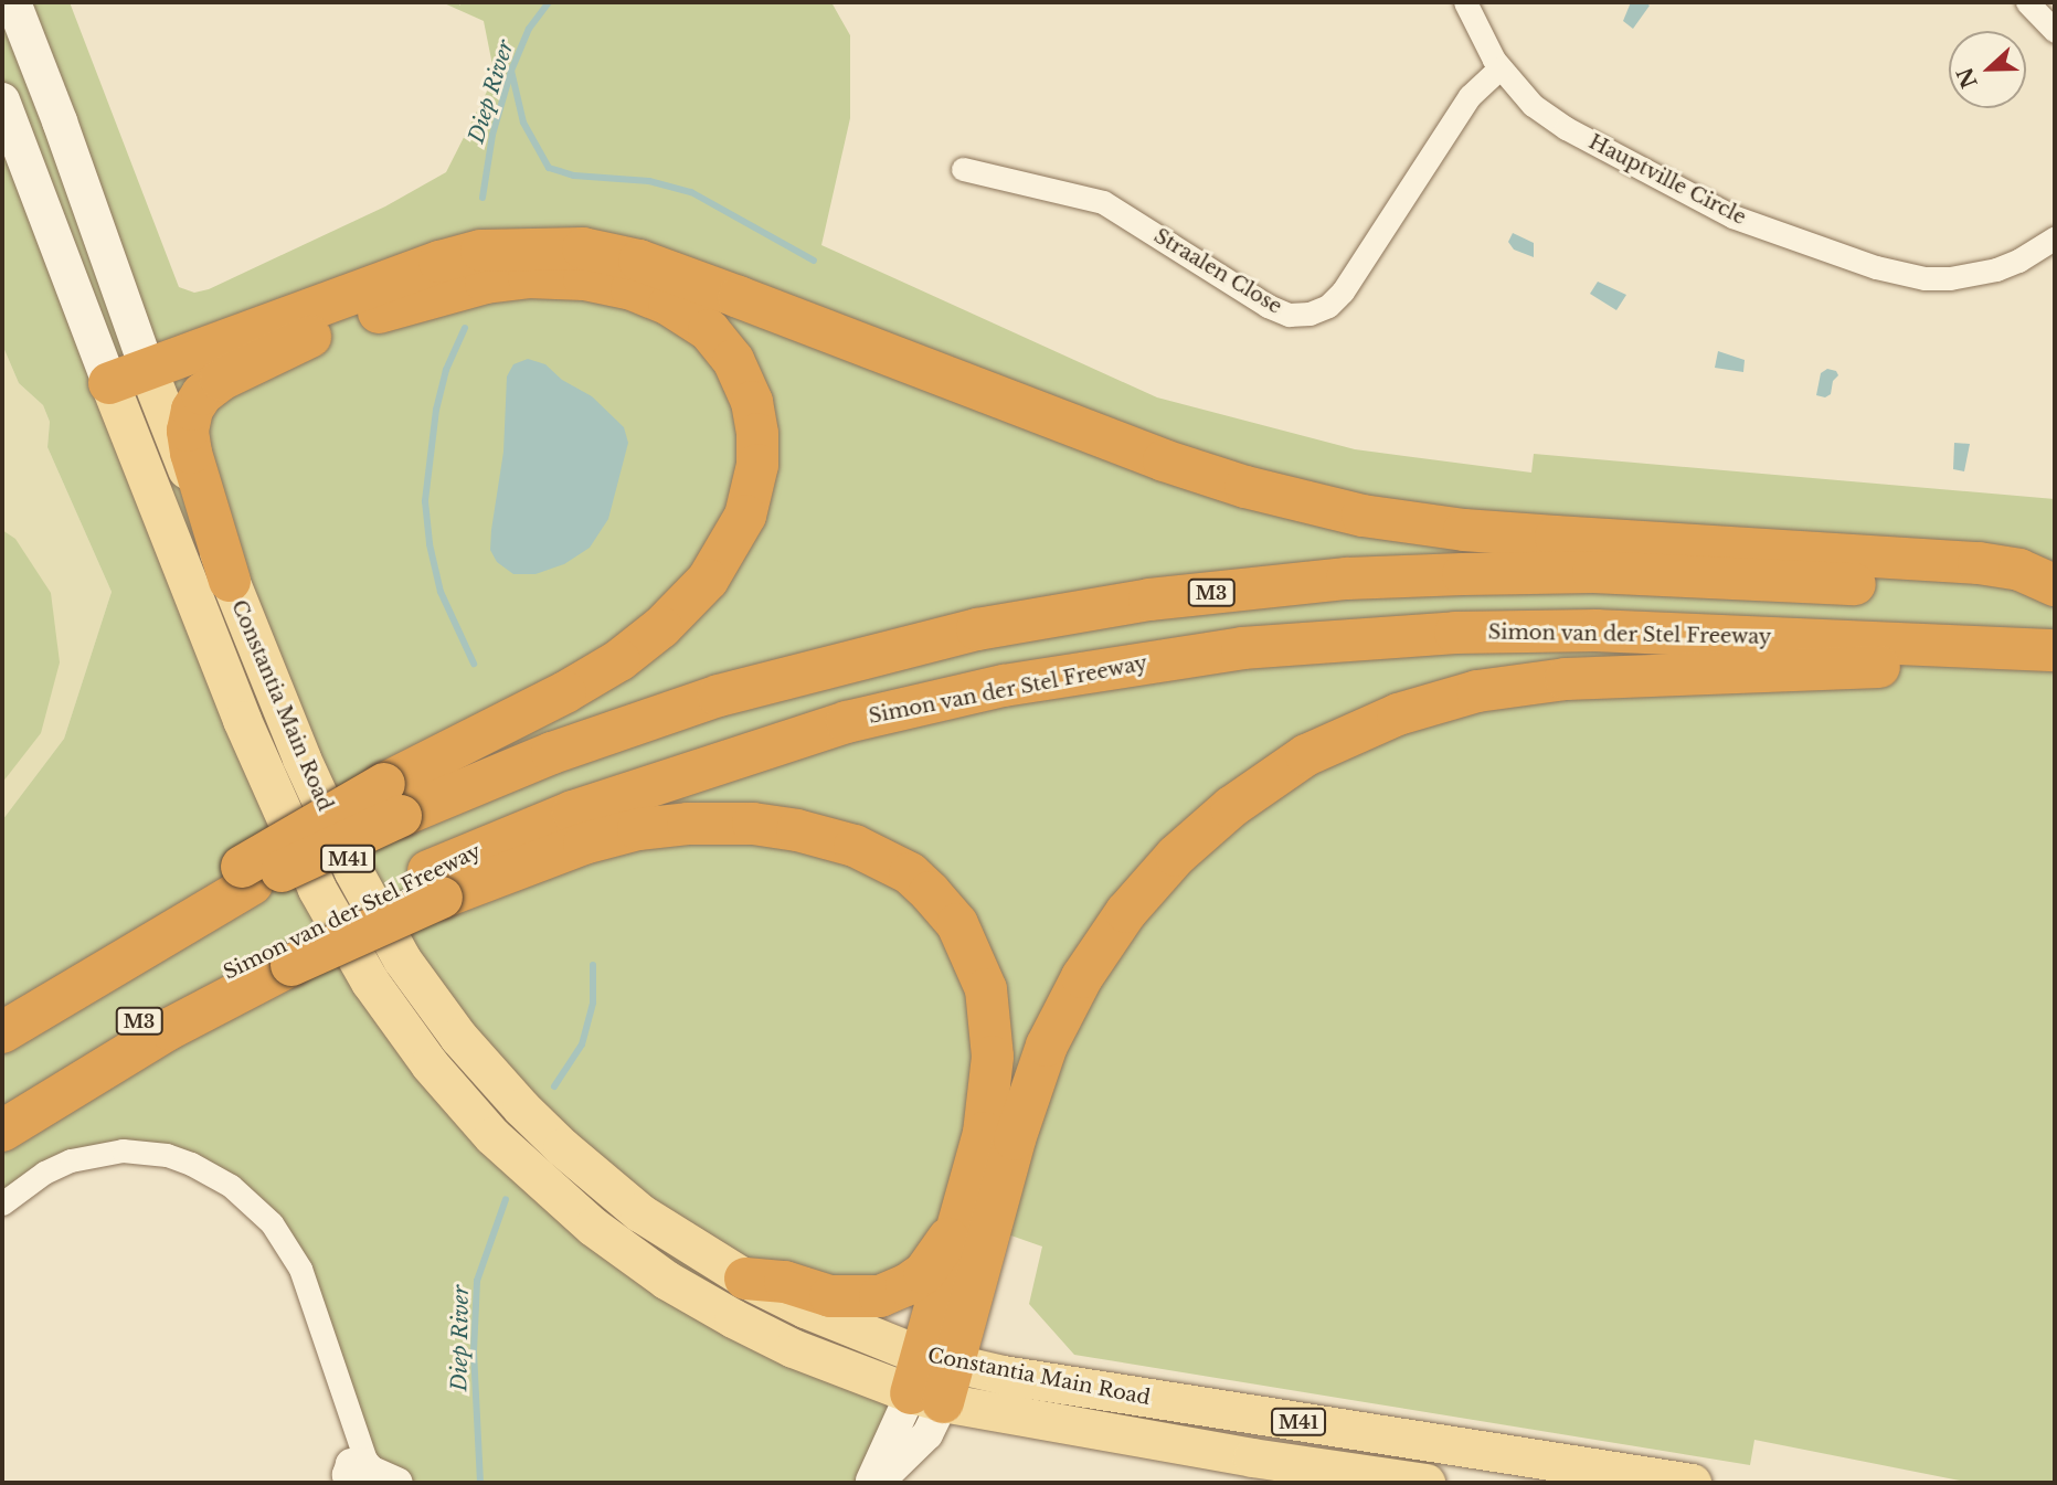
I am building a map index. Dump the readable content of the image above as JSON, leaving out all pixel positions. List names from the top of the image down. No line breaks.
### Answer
{"streets":{"highway":["M3","Simon van der Stel Freeway"],"main road":["Constantia Main Road","M41"],"street":["Hauptville Circle","Straalen Close"]},"crossings":[["Hauptville Circle","Straalen Close"]],"water":["Diep River"],"north":"left"}
